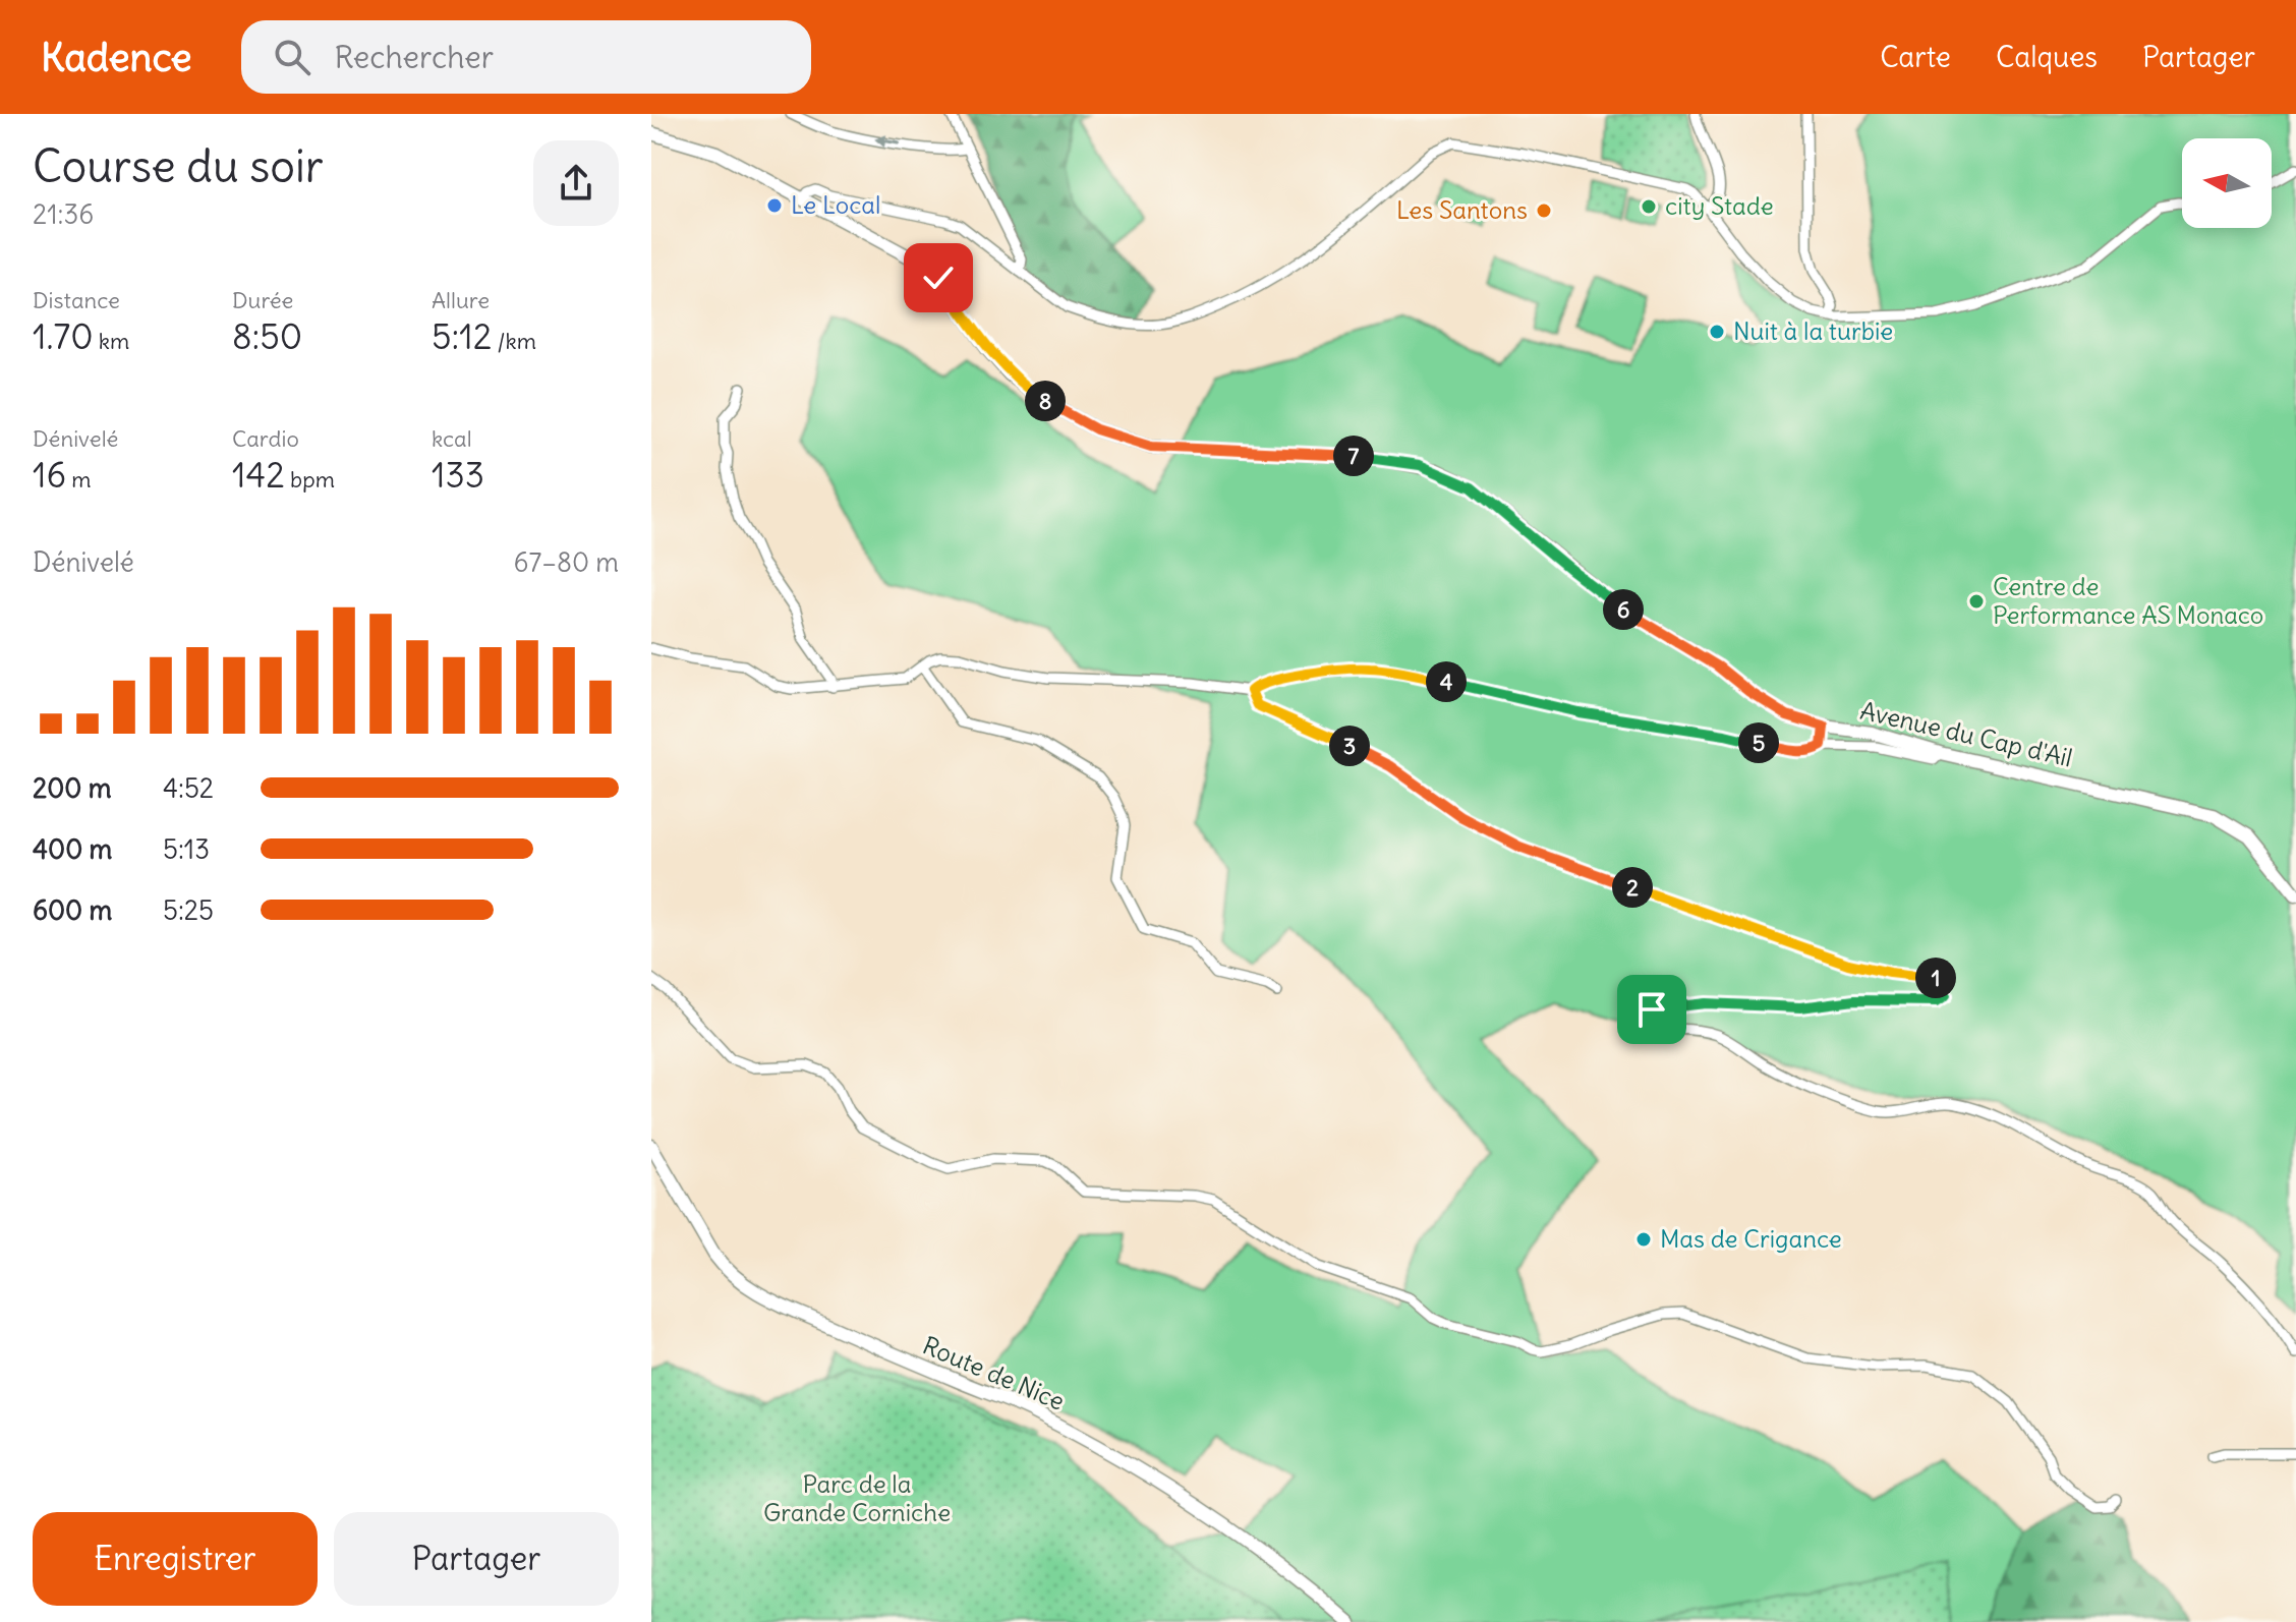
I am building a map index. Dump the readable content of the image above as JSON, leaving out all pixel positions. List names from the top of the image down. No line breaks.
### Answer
{"streets":{"street":["Avenue du Cap d'Ail","Route de Nice"]},"parks":["Parc de la Grande Corniche"],"places":["Le Local","city Stade","Les Santons","Nuit à la turbie","Centre de Performance AS Monaco","Mas de Crigance"],"north":"left","page":{"header":"Kadence","search":"Rechercher","nav":["Carte","Calques","Partager"],"heading":["Course du soir","21:36"],"stats":[["Distance","1.70 km"],["Durée","8:50"],["Allure","5:12 /km"],["Dénivelé","16 m"],["Cardio","142 bpm"],["kcal","133"]],"pins":["8","7","6","4","5","3","2","1"],"chart":["Dénivelé","67–80 m"],"list":[{"name":"200 m","note":"4:52"},{"name":"400 m","note":"5:13"},{"name":"600 m","note":"5:25"}],"buttons":["Enregistrer","Partager"]}}
